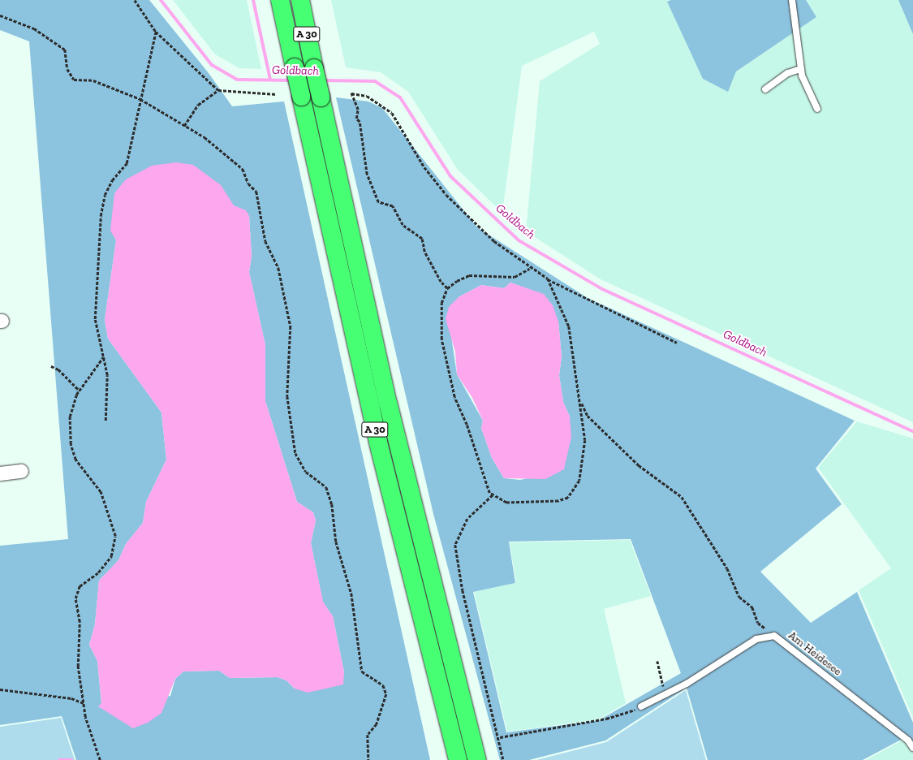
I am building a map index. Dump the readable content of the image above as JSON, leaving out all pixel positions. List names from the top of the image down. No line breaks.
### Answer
{"streets":{"highway":["A 30"],"lane":["Am Heidesee"]},"water":["Goldbach"]}
